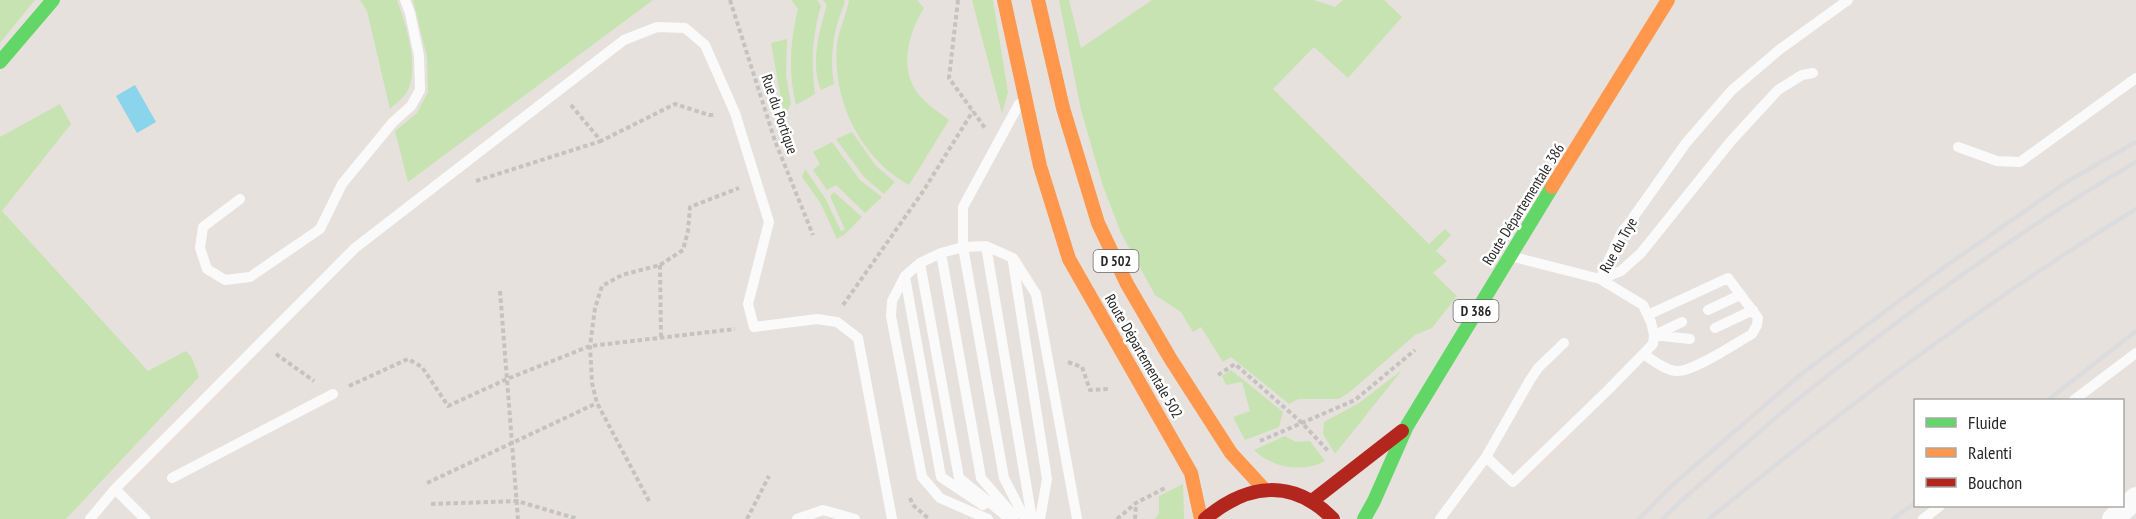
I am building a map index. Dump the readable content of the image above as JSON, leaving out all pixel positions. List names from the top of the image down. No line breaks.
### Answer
{"streets":{"main road":["Route Départementale 386","D 502","D 386","Route Départementale 502"],"lane":["Rue du Trye"],"path":["Rue du Portique"]},"legend":["Fluide","Ralenti","Bouchon"]}
